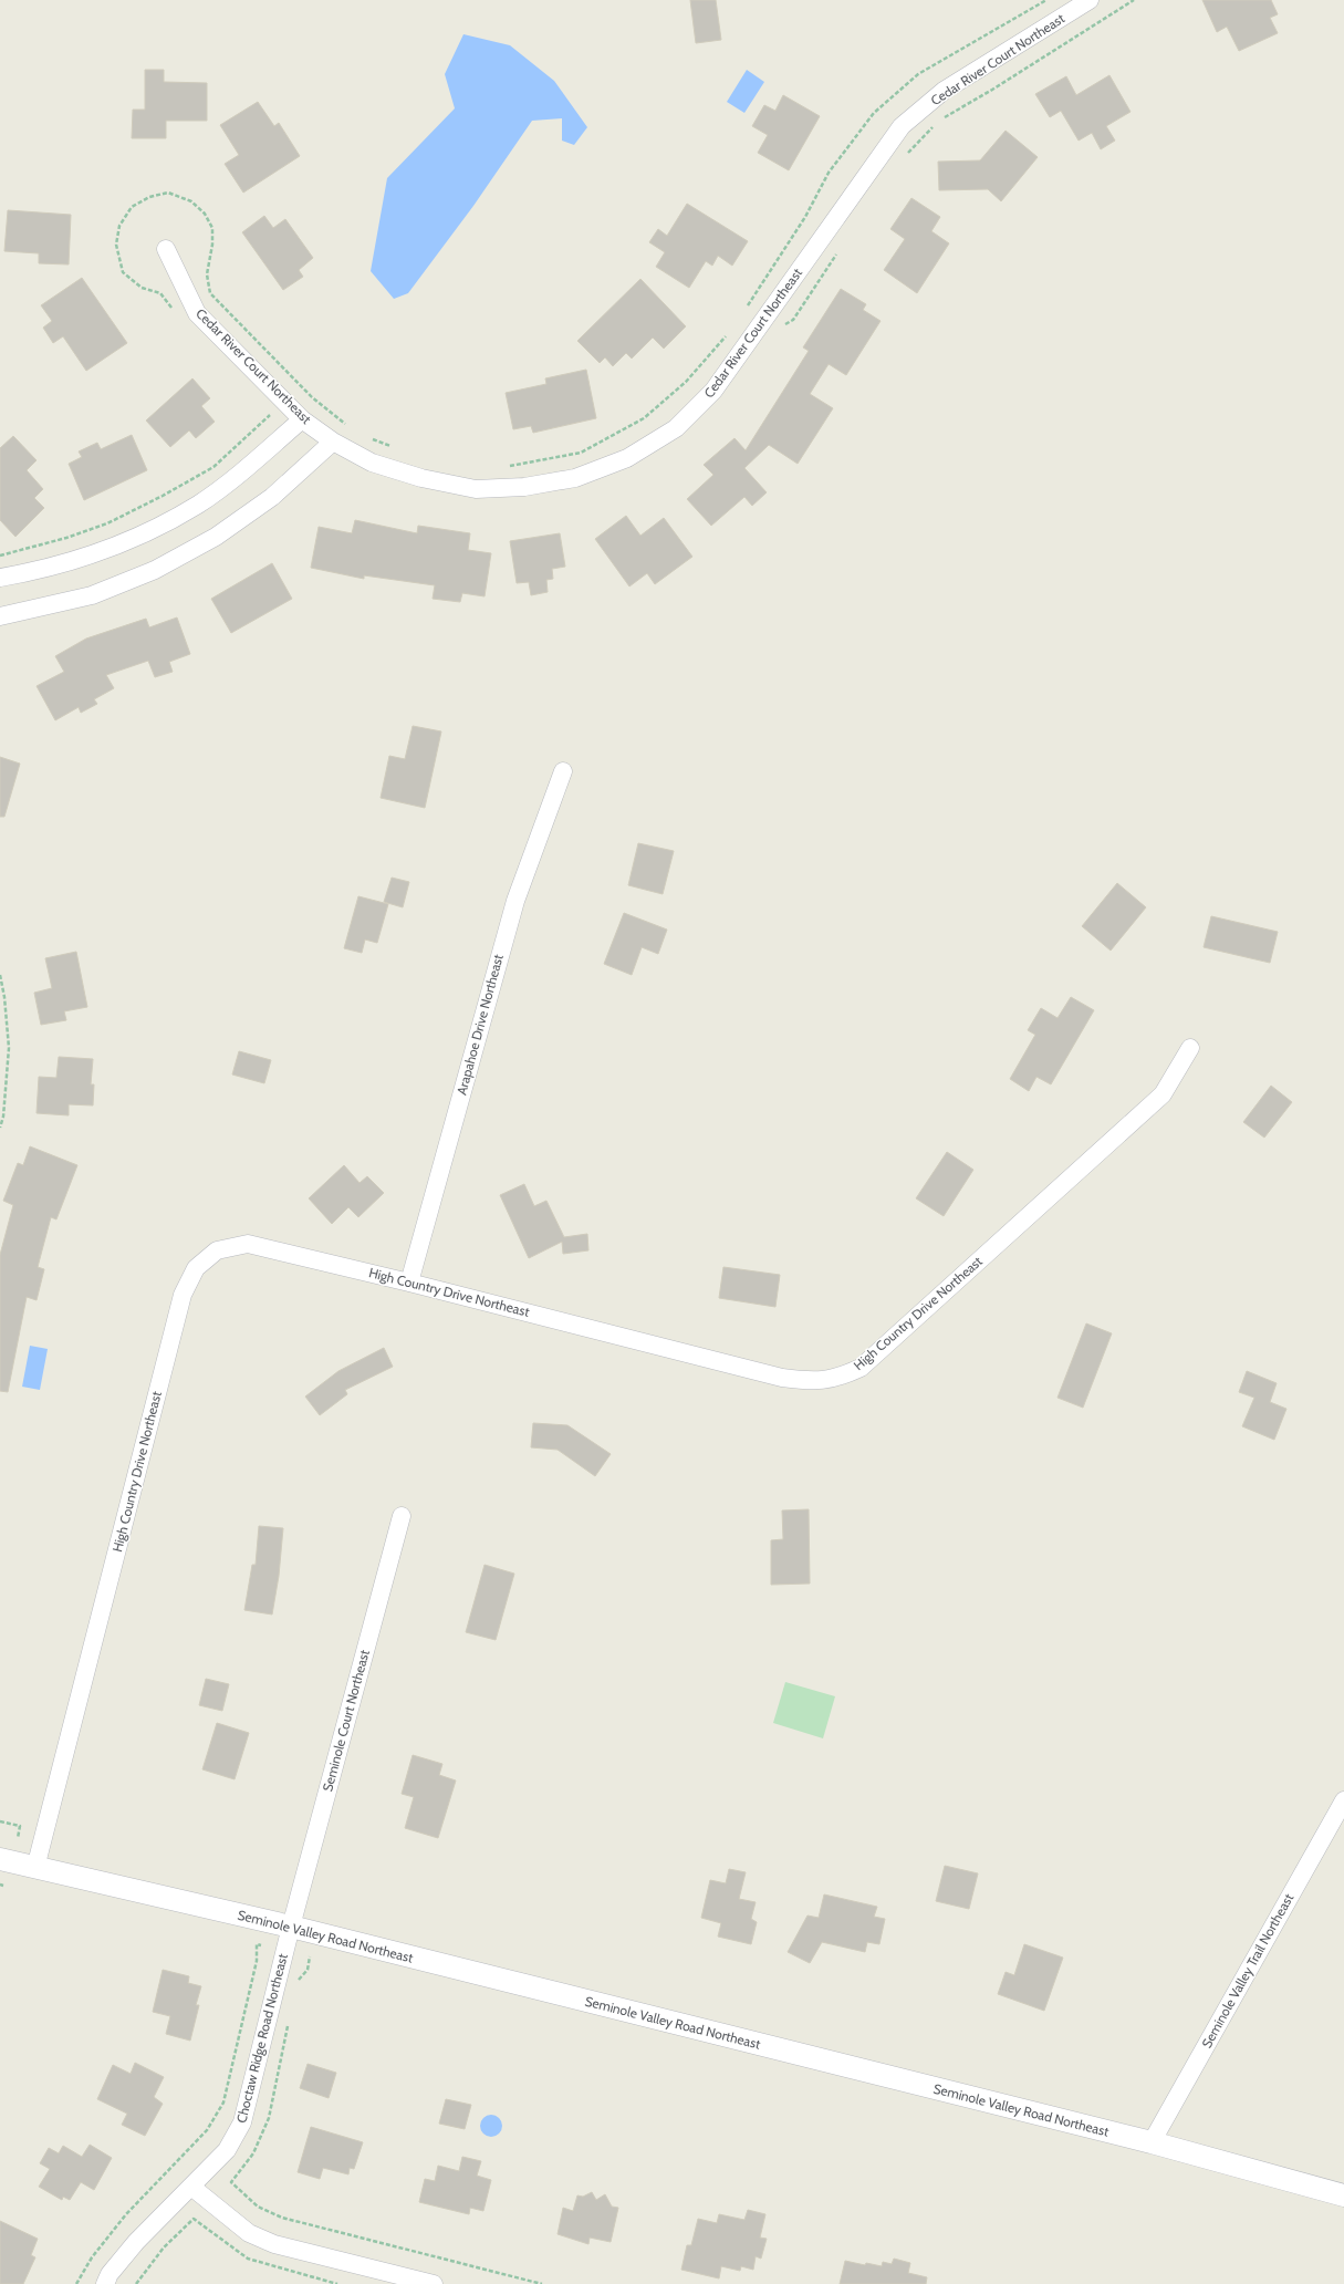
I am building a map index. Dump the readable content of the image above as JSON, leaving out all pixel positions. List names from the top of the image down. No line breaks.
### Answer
{"streets":{"street":["Cedar River Court Northeast","Arapahoe Drive Northeast","High Country Drive Northeast","Seminole Court Northeast","Seminole Valley Road Northeast","Seminole Valley Trail Northeast","Choctaw Ridge Road Northeast"]},"crossings":[["Arapahoe Drive Northeast","High Country Drive Northeast"],["High Country Drive Northeast","Seminole Valley Road Northeast"],["Seminole Court Northeast","Seminole Valley Road Northeast"],["Seminole Court Northeast","Choctaw Ridge Road Northeast"],["Seminole Valley Road Northeast","Seminole Valley Trail Northeast"],["Seminole Valley Road Northeast","Choctaw Ridge Road Northeast"]]}
